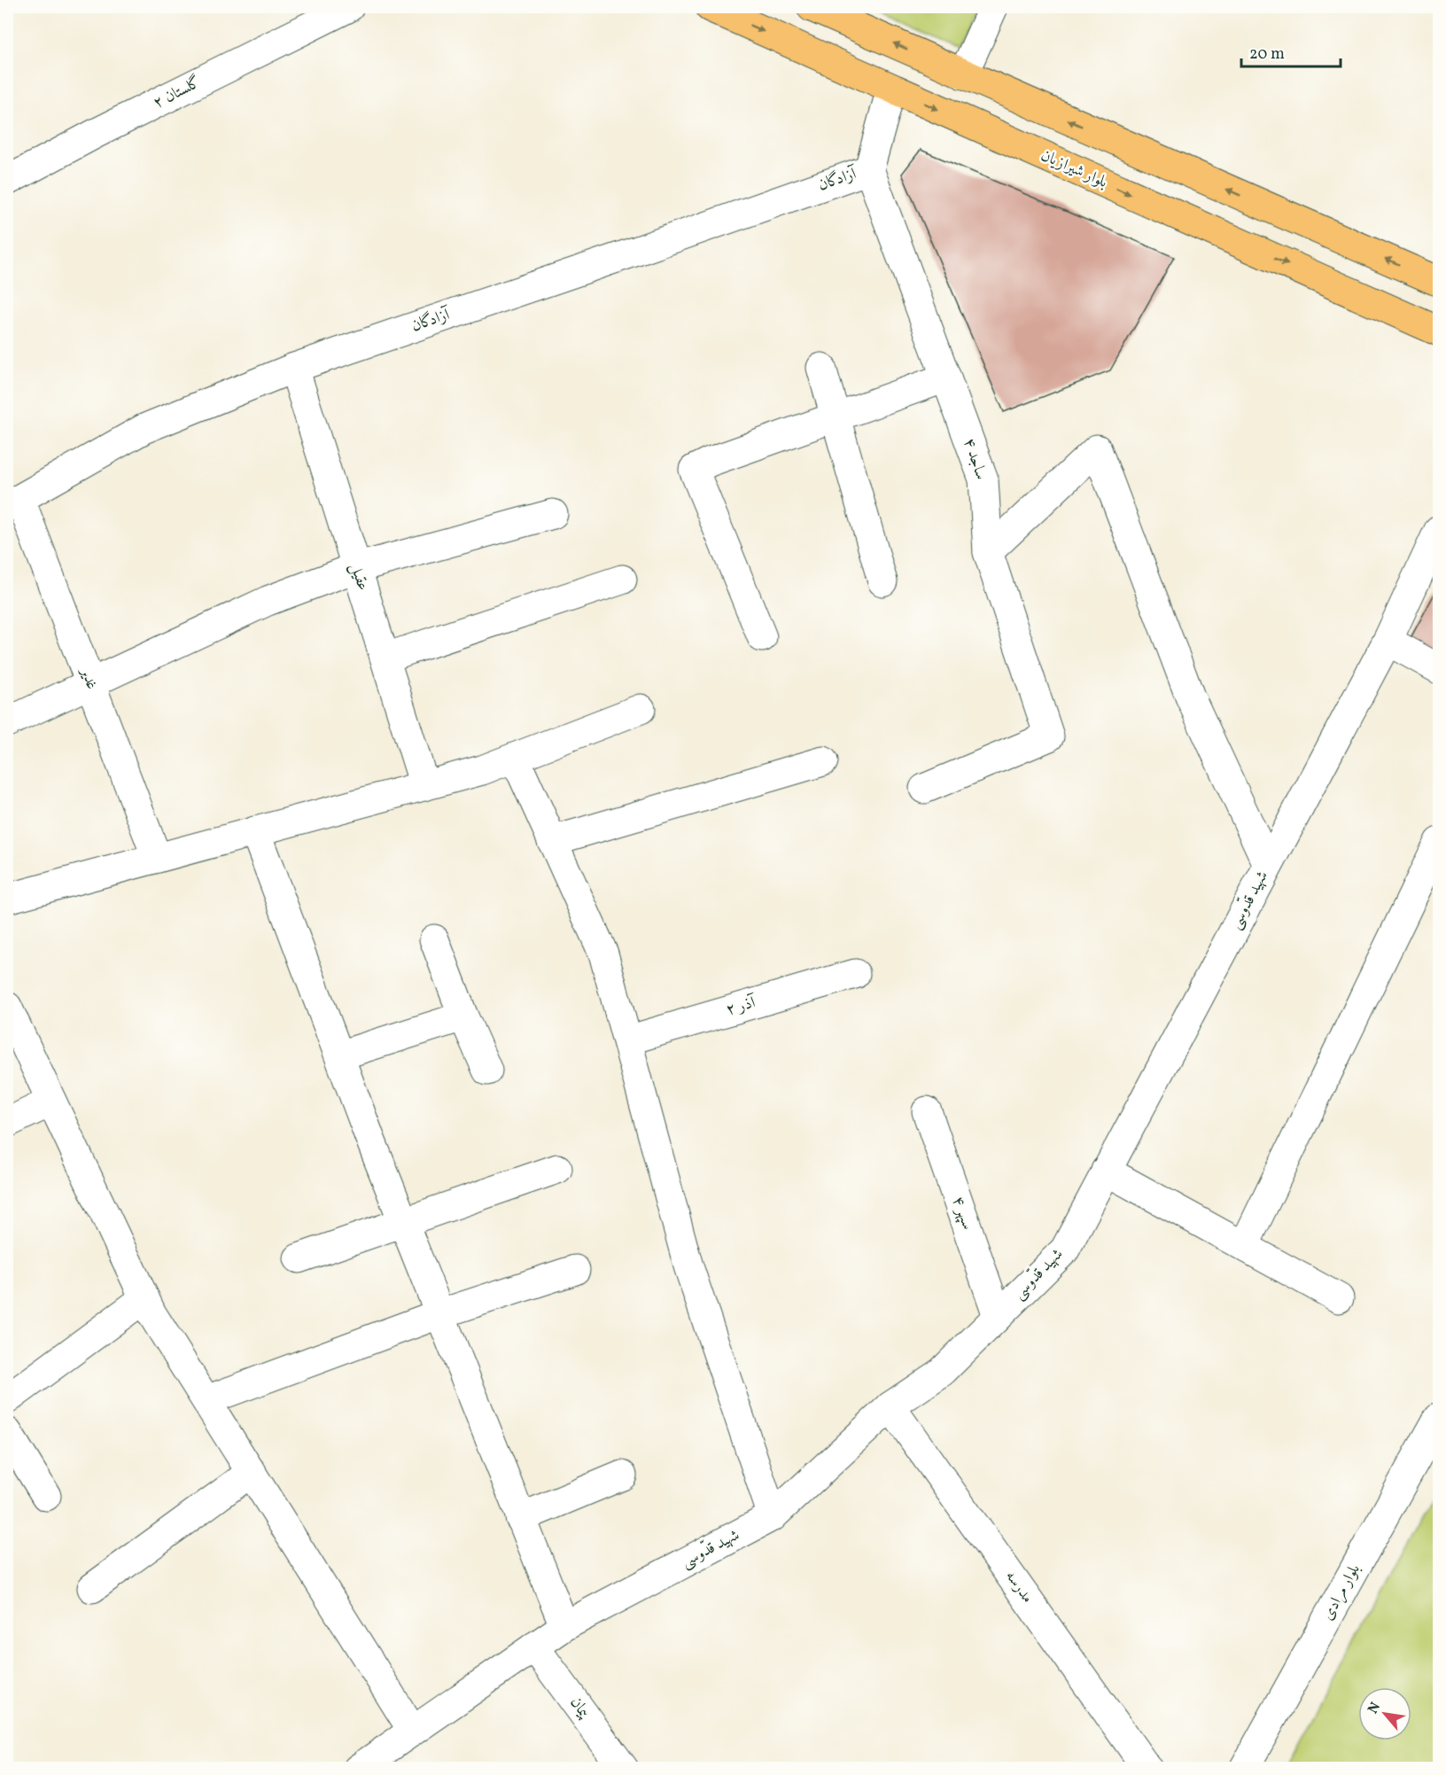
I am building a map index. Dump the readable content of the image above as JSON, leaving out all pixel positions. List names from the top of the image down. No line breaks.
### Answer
{"streets":{"main road":["بلوار شیرازیان"],"street":["گلستان ۲","آزادگان","ساجد ۴","عقیل","غدیر","شهید قدّوسی","آذر ۲","سپهر ۴","مدرسه","بلوار مرادی","پیمان"]},"crossings":[["آزادگان","ساجد ۴"],["آزادگان","عقیل"],["آزادگان","غدیر"],["شهید قدّوسی","سپهر ۴"],["شهید قدّوسی","مدرسه"],["شهید قدّوسی","پیمان"]],"scale_bar":"20 m","north":"top left"}
